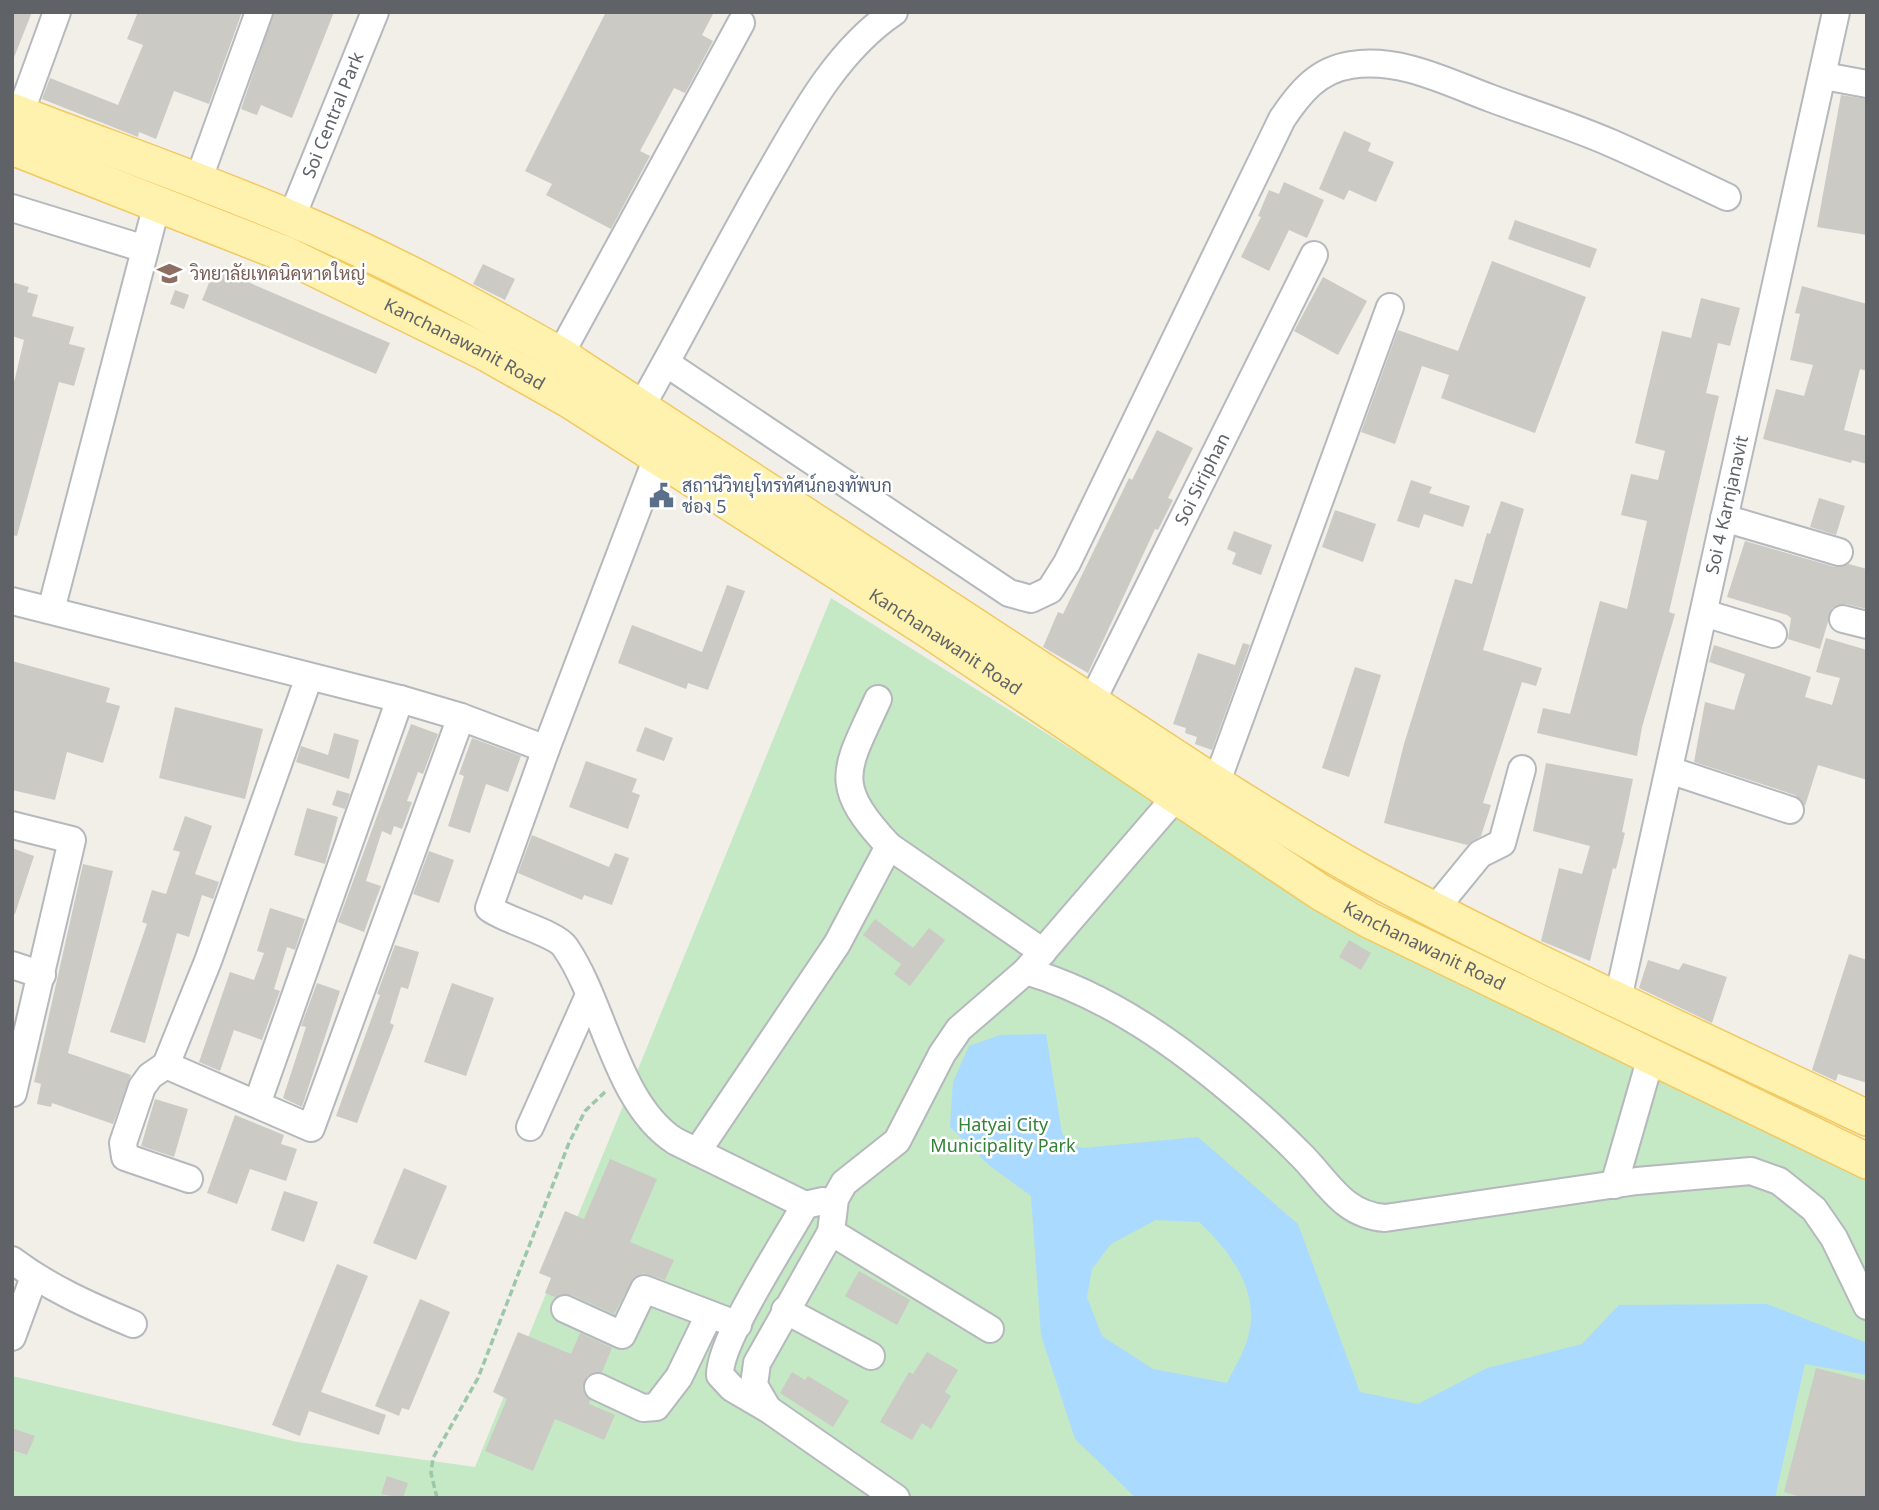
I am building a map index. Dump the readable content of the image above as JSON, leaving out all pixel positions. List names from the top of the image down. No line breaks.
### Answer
{"streets":{"main road":["Kanchanawanit Road"],"street":["Soi Central Park","Soi Siriphan","Soi 4 Karnjanavit"]},"crossings":[["Soi Central Park","Kanchanawanit Road"],["Kanchanawanit Road","Soi Siriphan"],["Kanchanawanit Road","Soi 4 Karnjanavit"]],"parks":["Hatyai City Municipality Park"],"places":{"school or university":["วิทยาลัยเทคนิคหาดใหญ่"],"public building":["สถานีวิทยุโทรทัศน์กองทัพบก ช่อง 5"]}}
